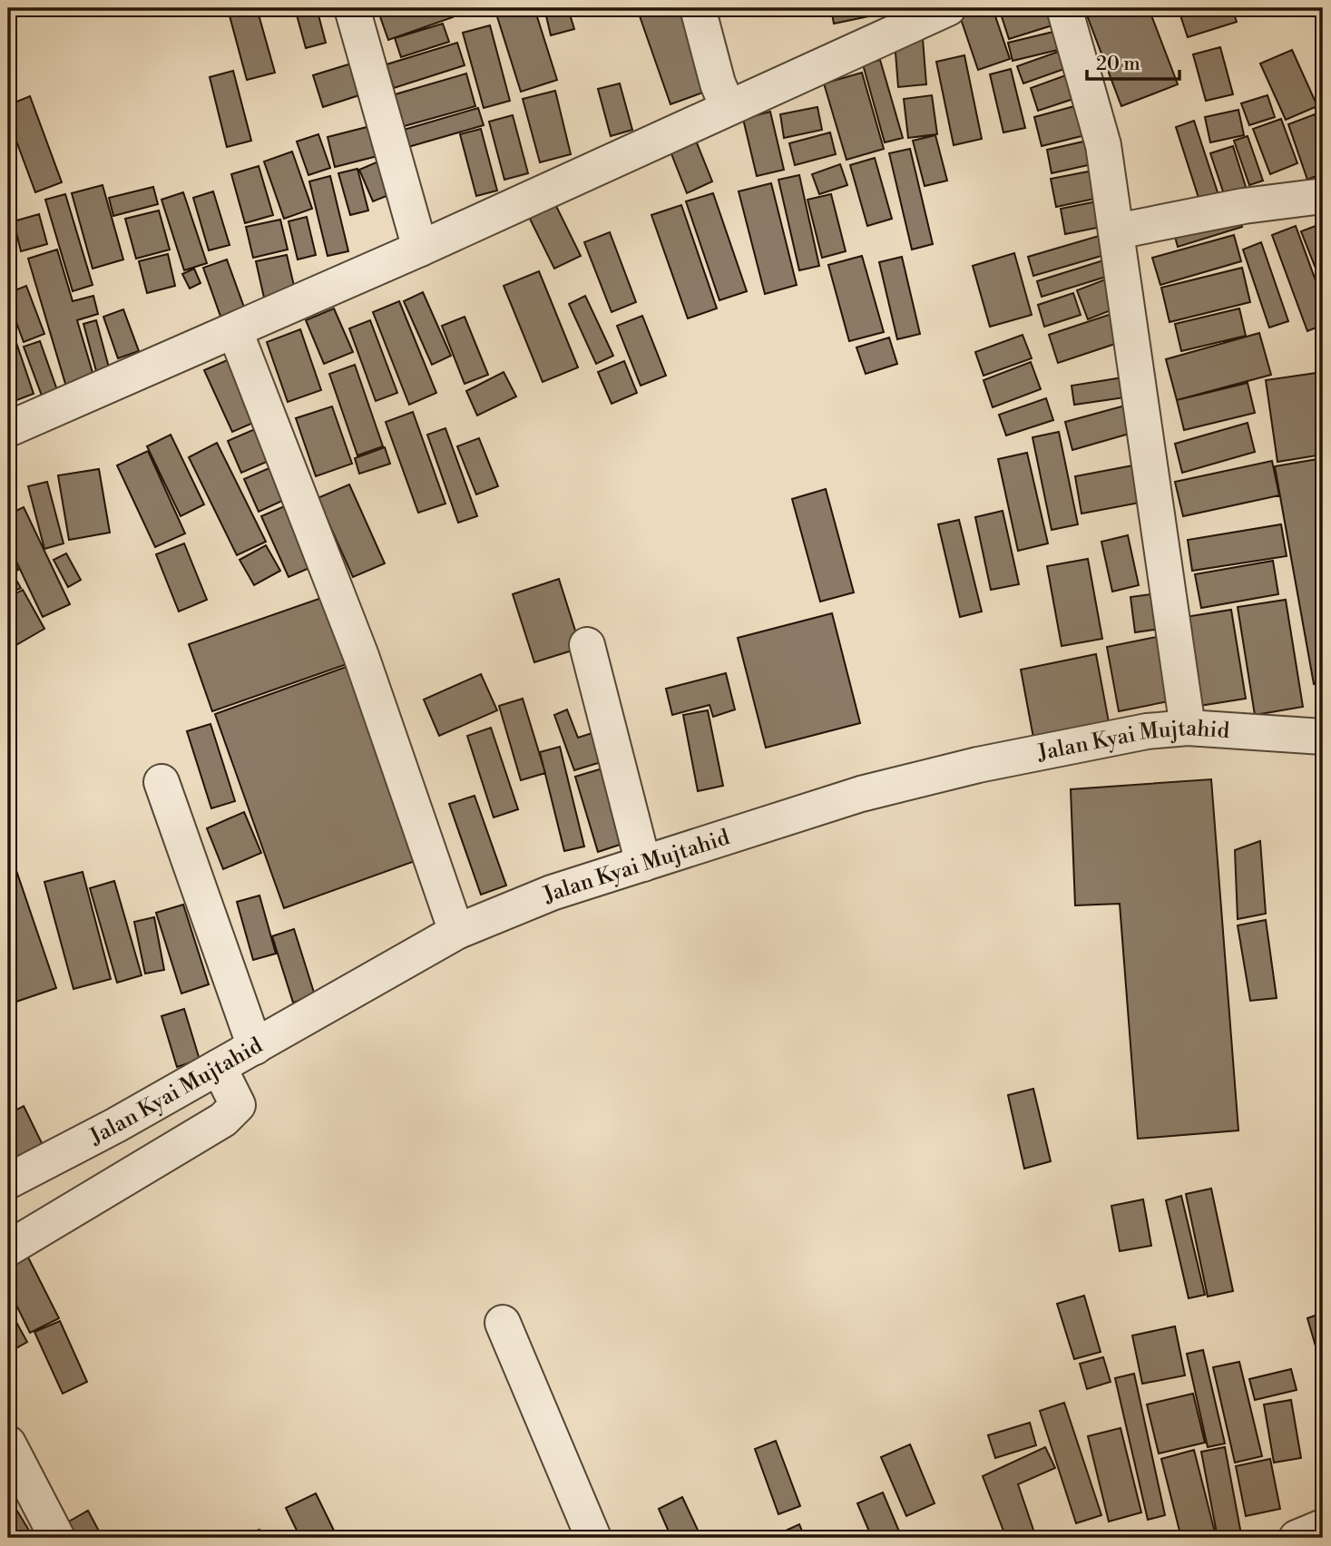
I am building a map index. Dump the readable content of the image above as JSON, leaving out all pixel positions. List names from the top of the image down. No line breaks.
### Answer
{"streets":{"street":["Jalan Kyai Mujtahid"]},"scale_bar":"20 m"}
